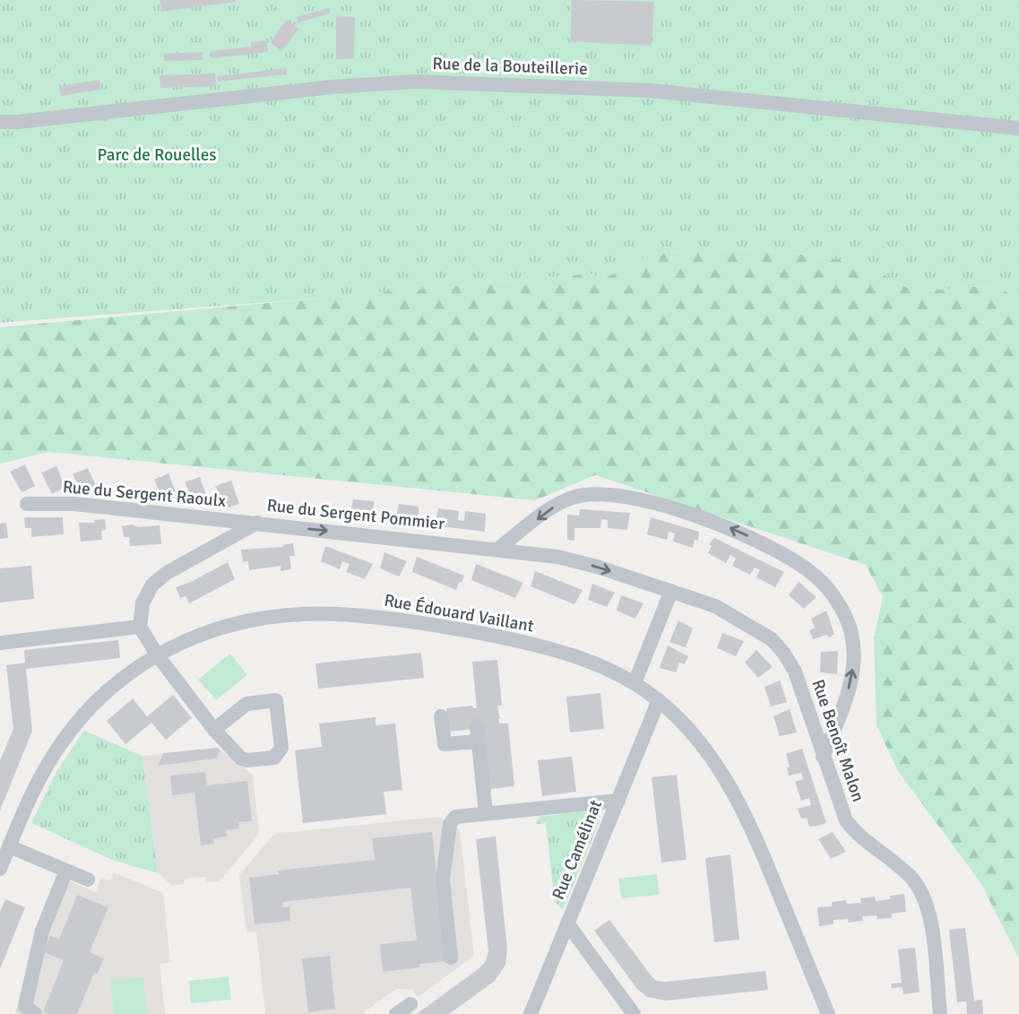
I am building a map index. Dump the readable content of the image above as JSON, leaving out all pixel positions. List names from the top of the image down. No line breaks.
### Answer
{"streets":{"street":["Rue de la Bouteillerie","Rue du Sergent Raoulx","Rue du Sergent Pommier","Rue Édouard Vaillant","Rue Benoît Malon","Rue Camélinat"]},"crossings":[["Rue du Sergent Raoulx","Rue du Sergent Pommier"],["Rue du Sergent Pommier","Rue Benoît Malon"],["Rue Édouard Vaillant","Rue Camélinat"]],"one_way":["Rue du Sergent Pommier"],"parks":["Parc de Rouelles"]}
